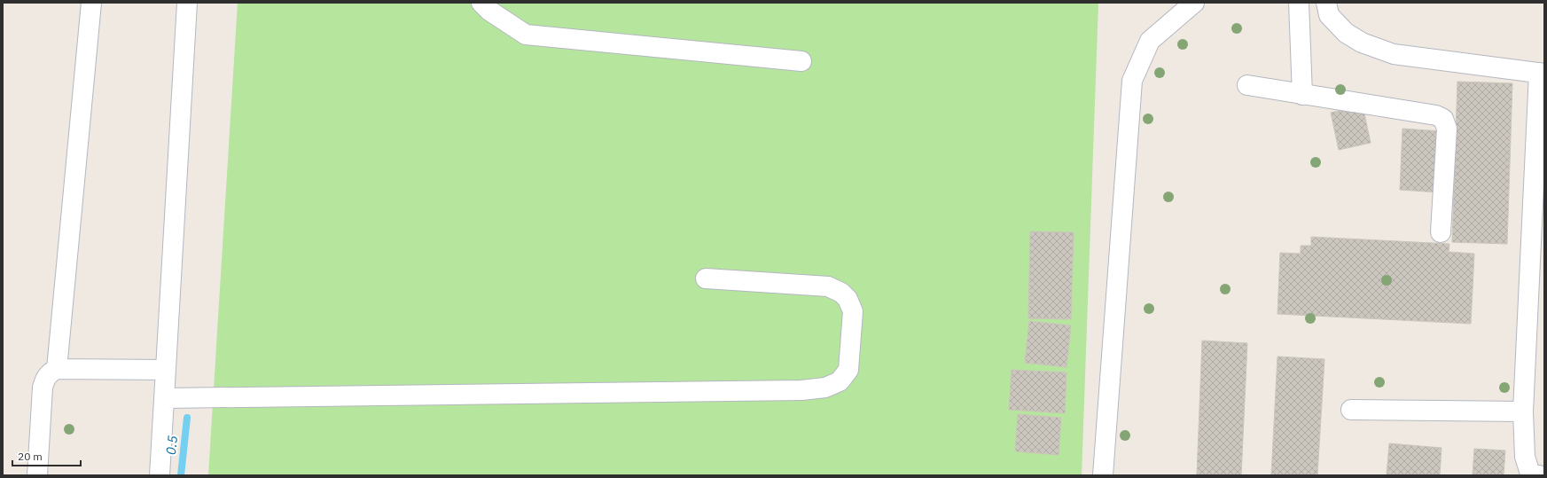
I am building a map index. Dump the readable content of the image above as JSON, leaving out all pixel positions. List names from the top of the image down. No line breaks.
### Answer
{"water":["0.5"],"scale_bar":"20 m"}
